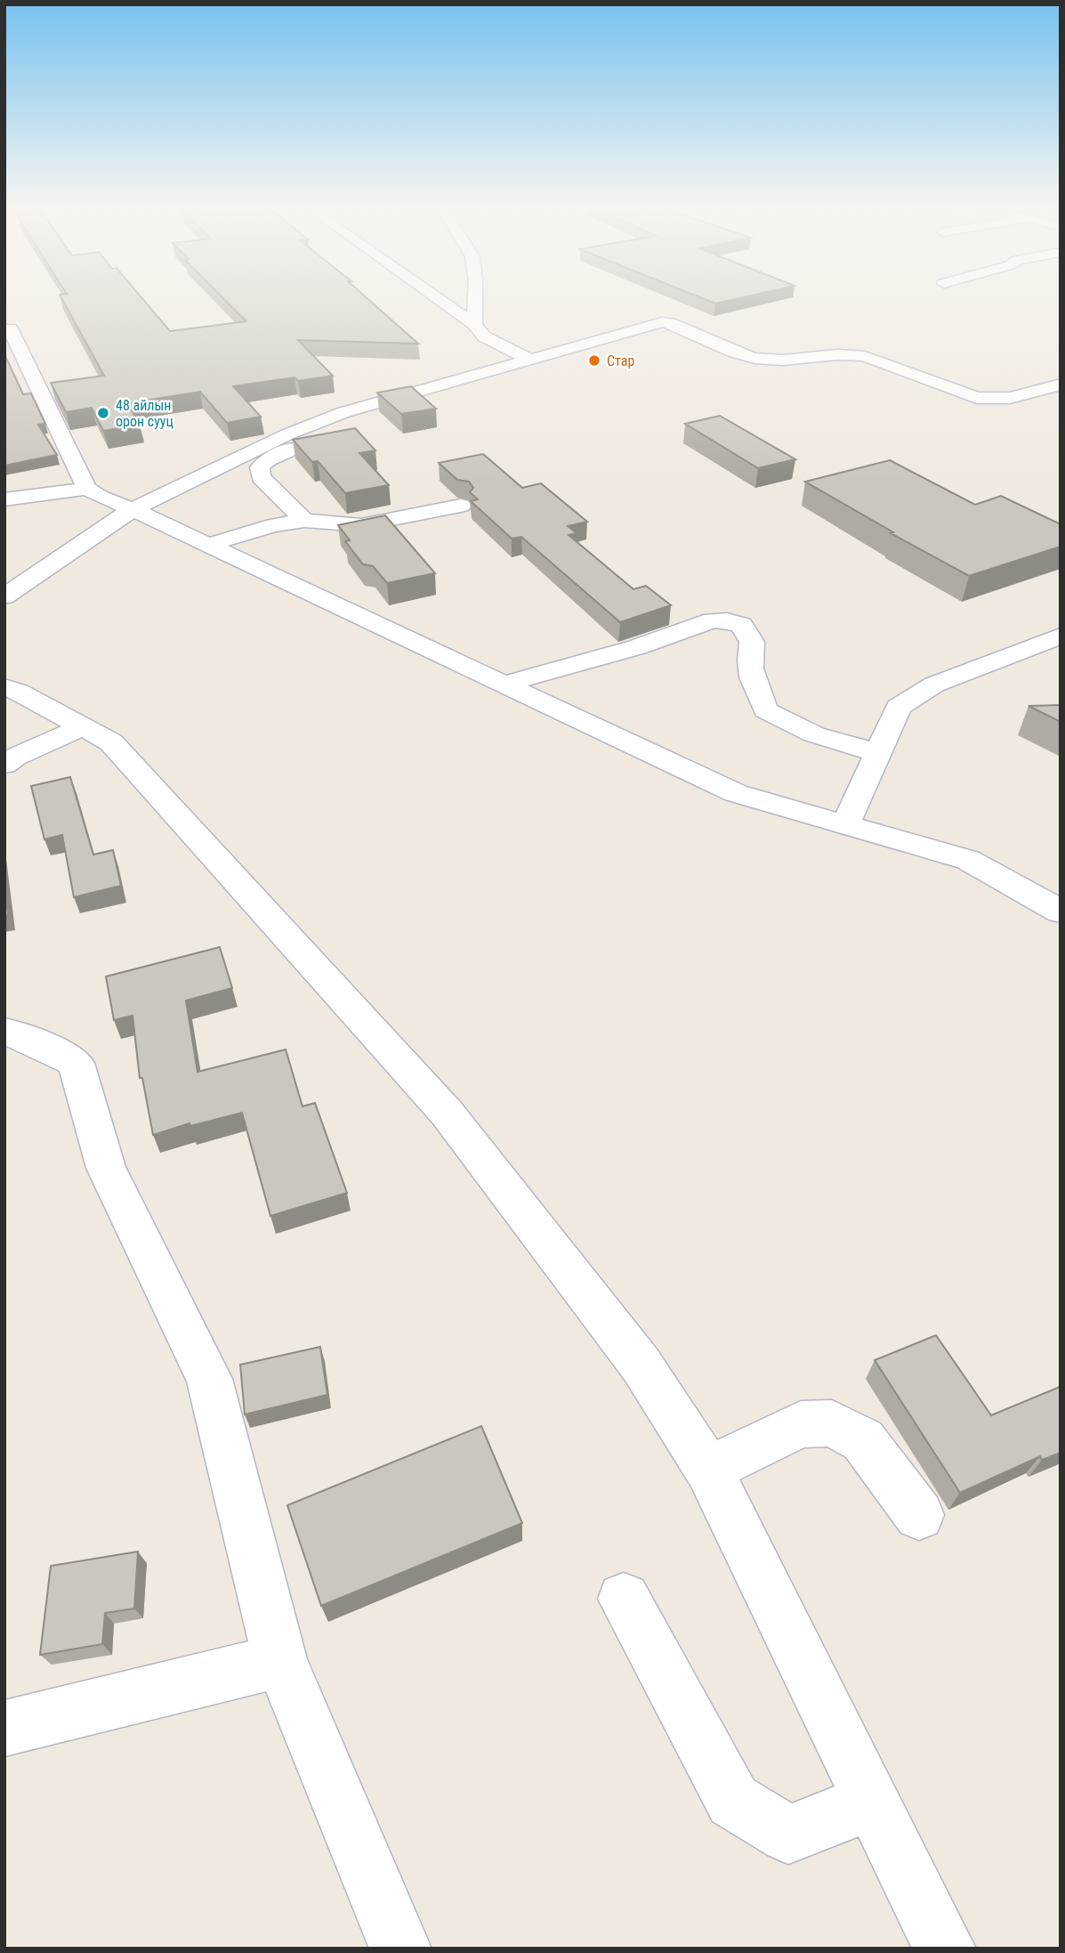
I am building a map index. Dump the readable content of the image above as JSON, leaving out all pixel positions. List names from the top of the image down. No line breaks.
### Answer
{"places":["Стар","48 айлын орон сууц"]}
